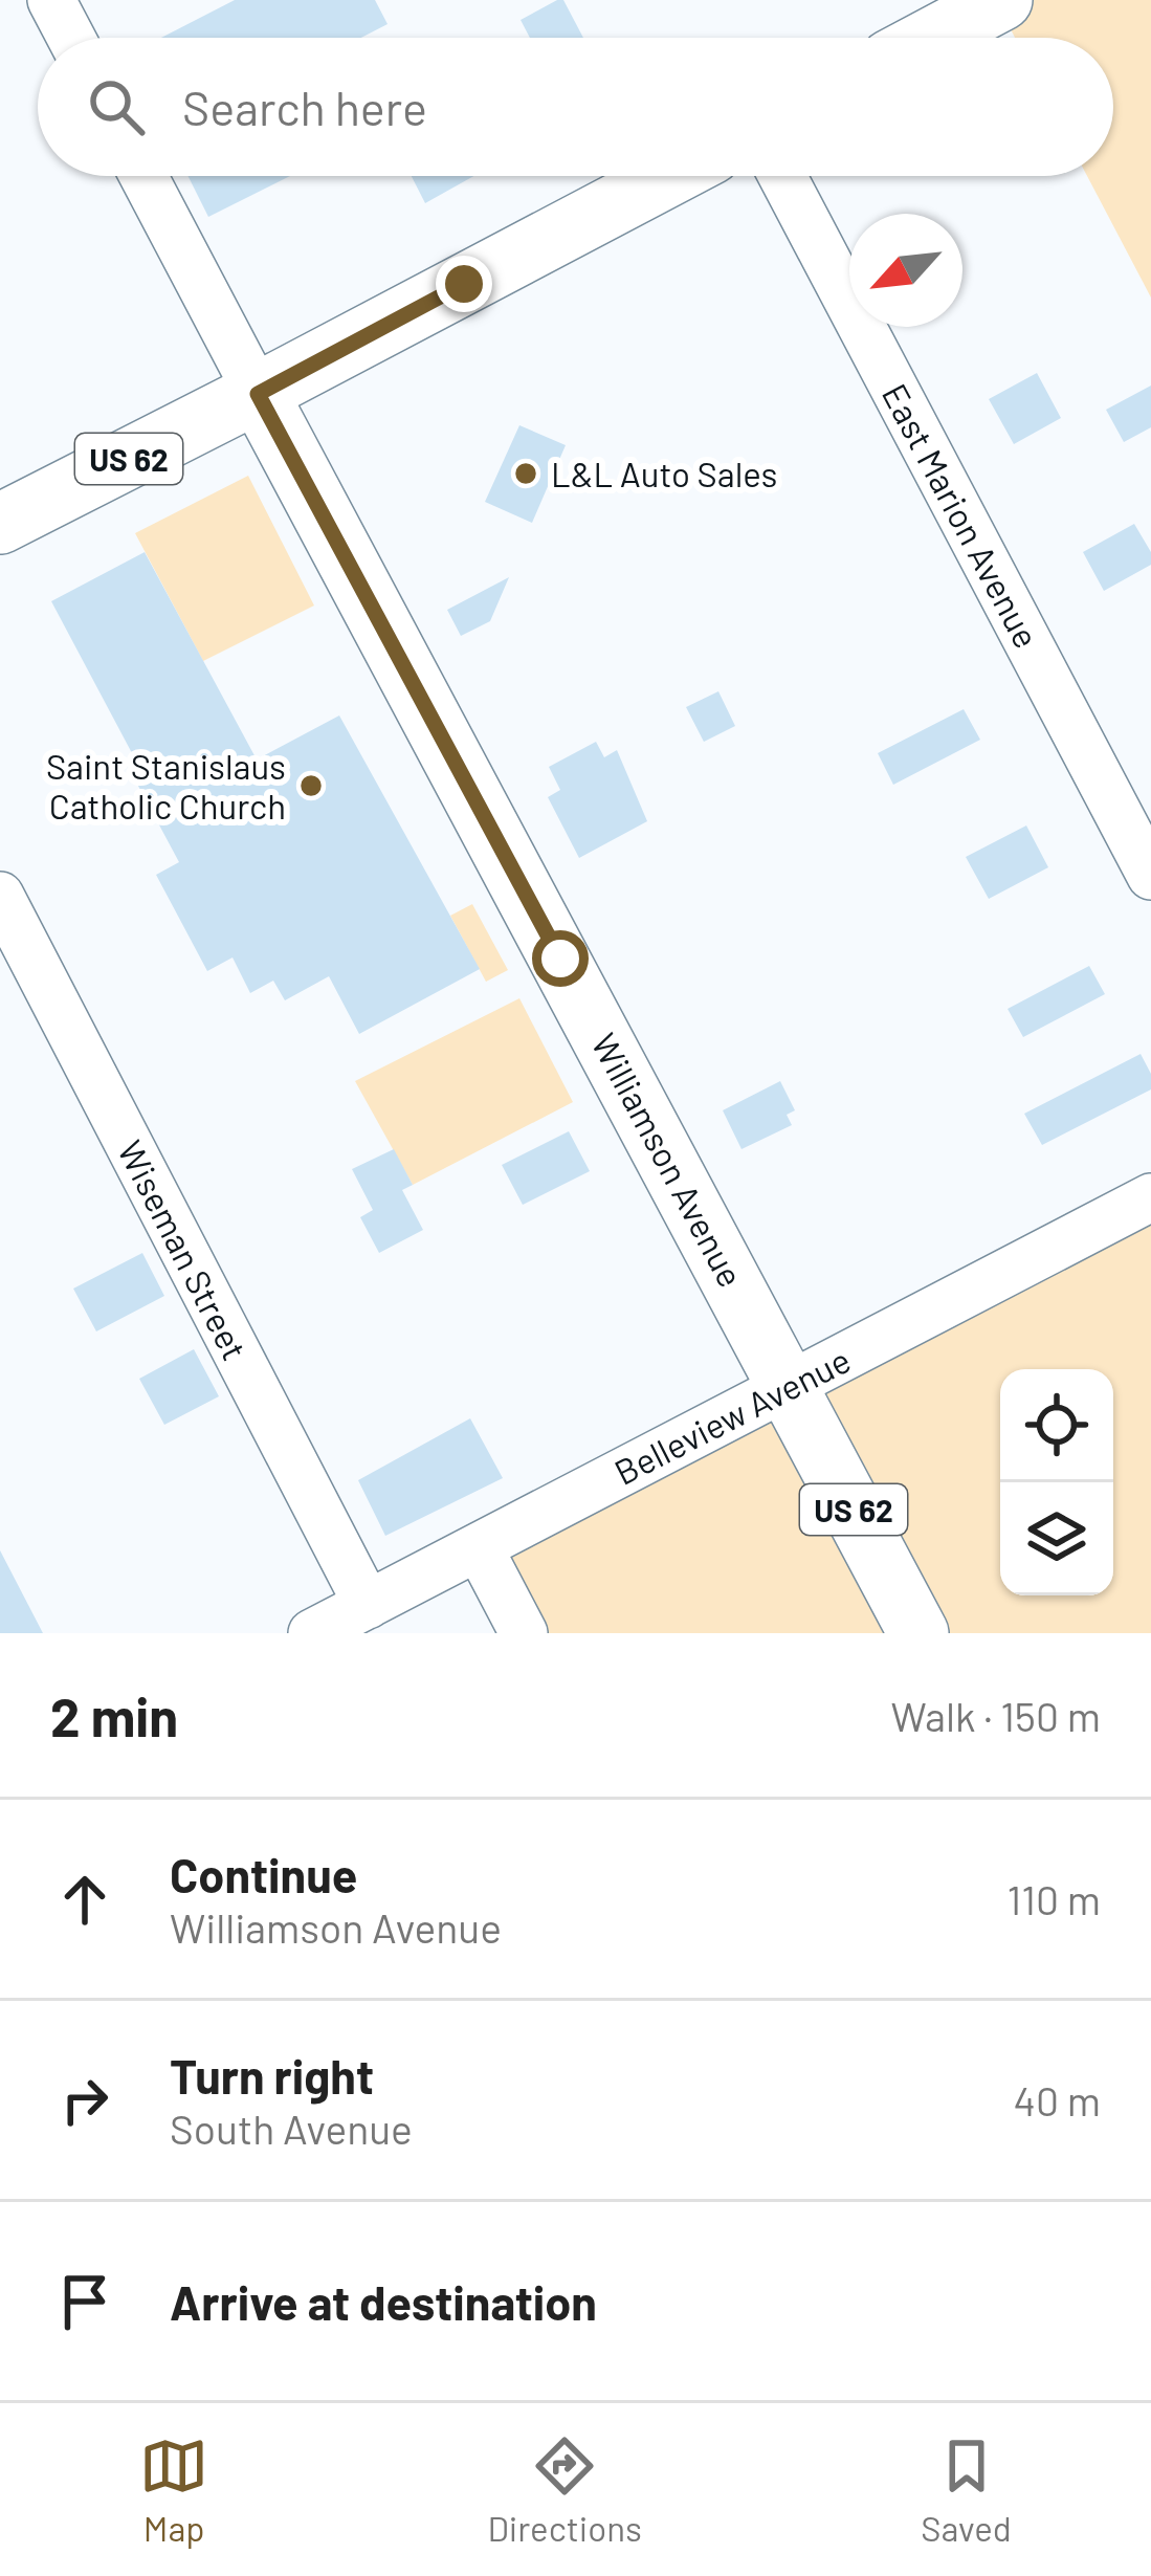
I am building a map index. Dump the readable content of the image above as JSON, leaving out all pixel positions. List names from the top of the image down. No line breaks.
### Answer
{"streets":{"main road":["US 62","Williamson Avenue"],"street":["East Marion Avenue","Wiseman Street","Belleview Avenue"]},"crossings":[["US 62","Williamson Avenue"],["Williamson Avenue","Belleview Avenue"],["Wiseman Street","Belleview Avenue"]],"places":["L&L Auto Sales","Saint Stanislaus Catholic Church"],"north":"bottom left","page":{"search":"Search here","heading":["2 min","Walk · 150 m"],"list":[["Continue","Williamson Avenue","110 m"],["Turn right","South Avenue","40 m"],"Arrive at destination"],"nav":["Map","Directions","Saved"]}}
